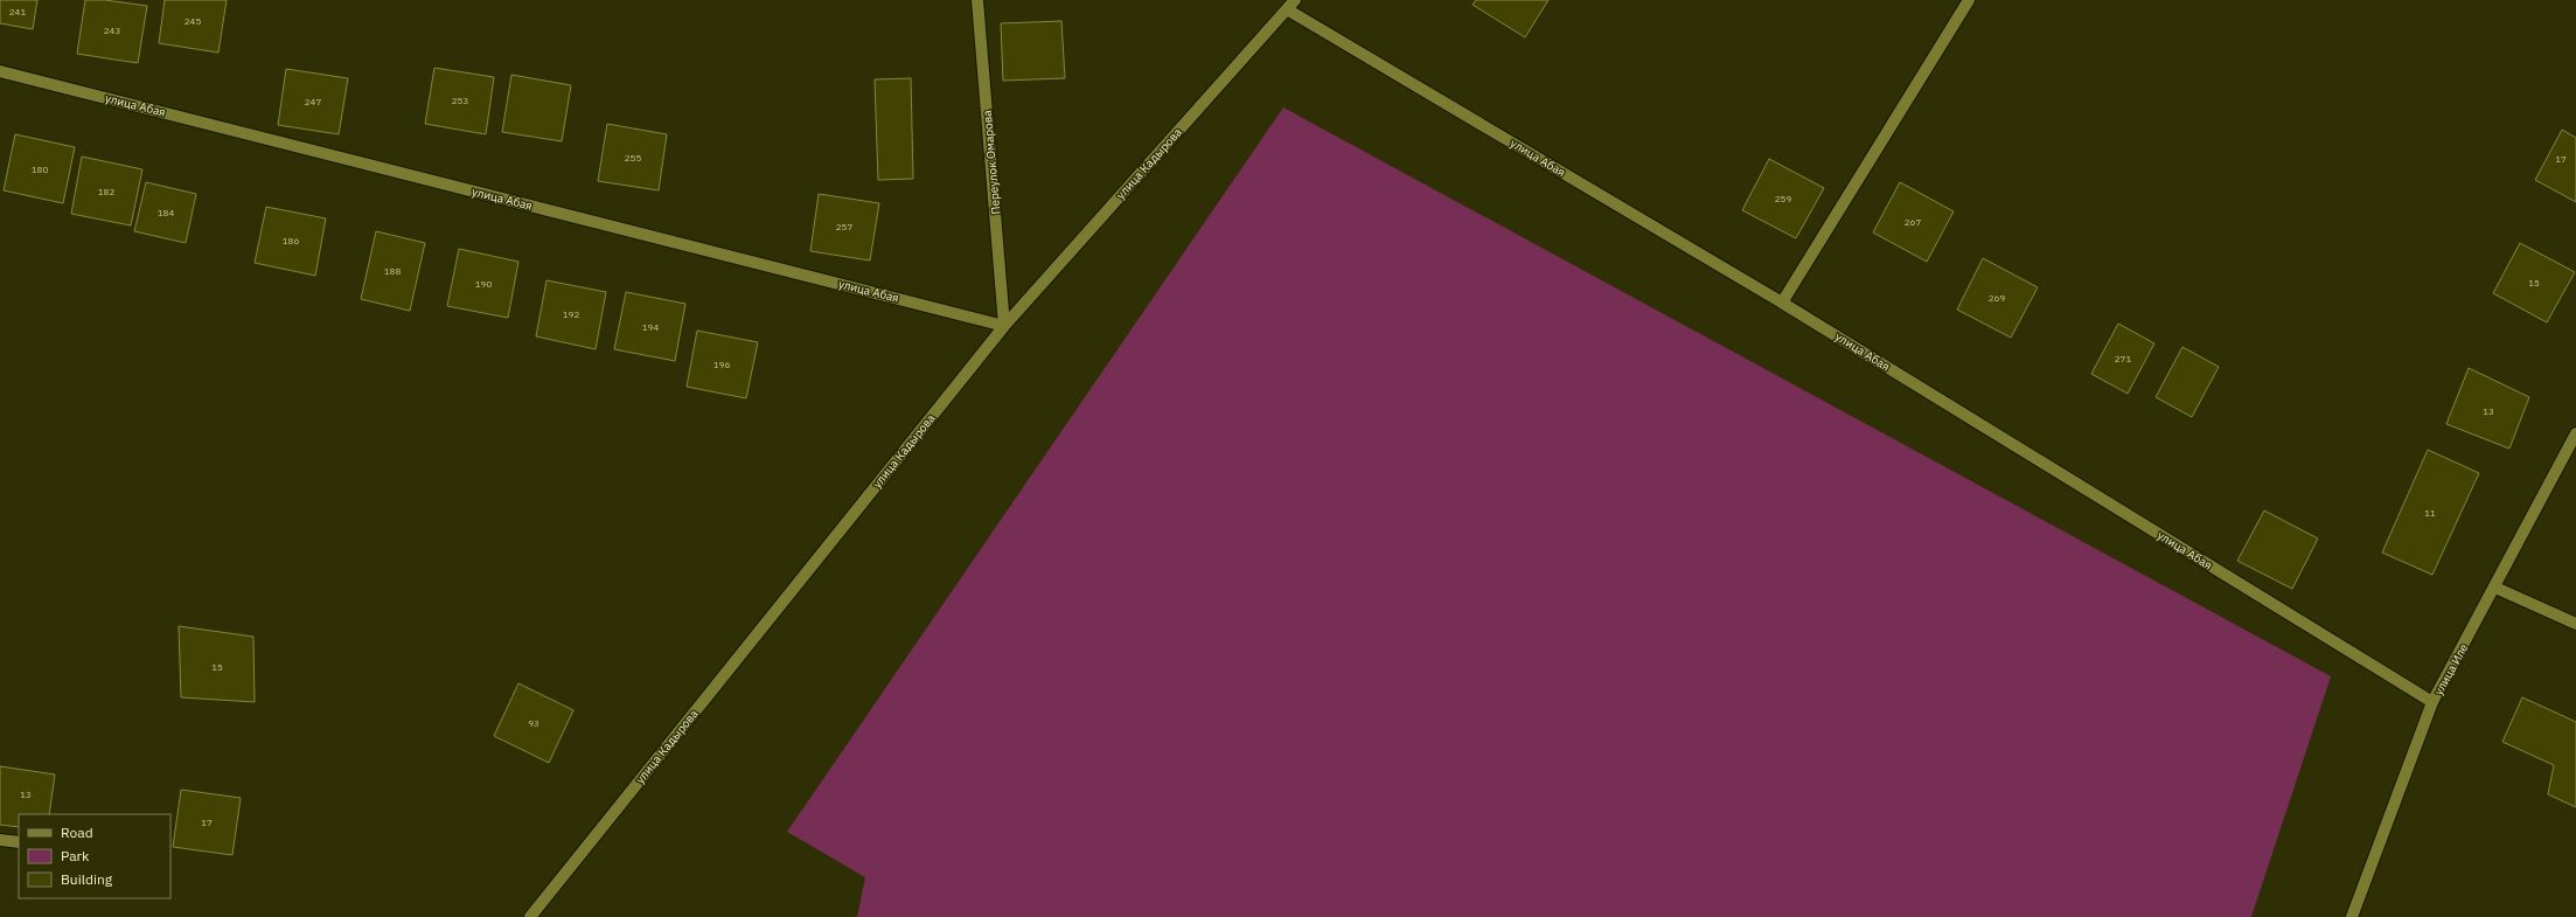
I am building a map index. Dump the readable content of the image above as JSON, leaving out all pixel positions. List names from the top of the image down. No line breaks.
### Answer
{"streets":{"street":["улица Абая","Переулок Омарова","улица Кадырова","улица Иле"]},"crossings":[["улица Абая","Переулок Омарова"],["улица Абая","улица Кадырова"],["улица Абая","улица Иле"],["Переулок Омарова","улица Кадырова"]],"house_numbers":["241","245","243","253","247","255","17","180","182","259","184","267","257","186","188","15","190","269","192","194","271","196","13","11","15","93","13","17"],"legend":["Road","Park","Building"]}
